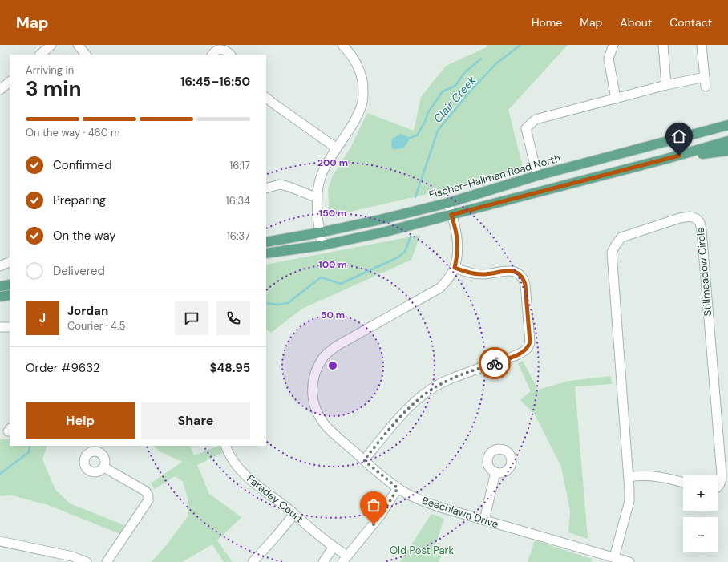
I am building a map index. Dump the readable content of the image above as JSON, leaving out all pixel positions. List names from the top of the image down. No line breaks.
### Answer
{"streets":{"main road":["Fischer-Hallman Road North"],"street":["Stillmeadow Circle","Faraday Court","Beechlawn Drive"]},"crossings":[["Fischer-Hallman Road North","Beechlawn Drive"],["Stillmeadow Circle","Beechlawn Drive"],["Faraday Court","Beechlawn Drive"]],"water":["Clair Creek"],"parks":["Old Post Park"],"page":{"header":"Map","nav":["Home","Map","About","Contact"],"heading":["3 min","Arriving in","16:45–16:50"],"panel":["Jordan","Courier · 4.5","Order #9632","$48.95"],"bar":"On the way · 460 m","list":[["Confirmed","16:17"],["Preparing","16:34"],["On the way","16:37"],"Delivered"],"round":"J","buttons":["Help","Share"],"map_buttons":["+","−"]},"rings":["200 m","150 m","100 m","50 m"]}
